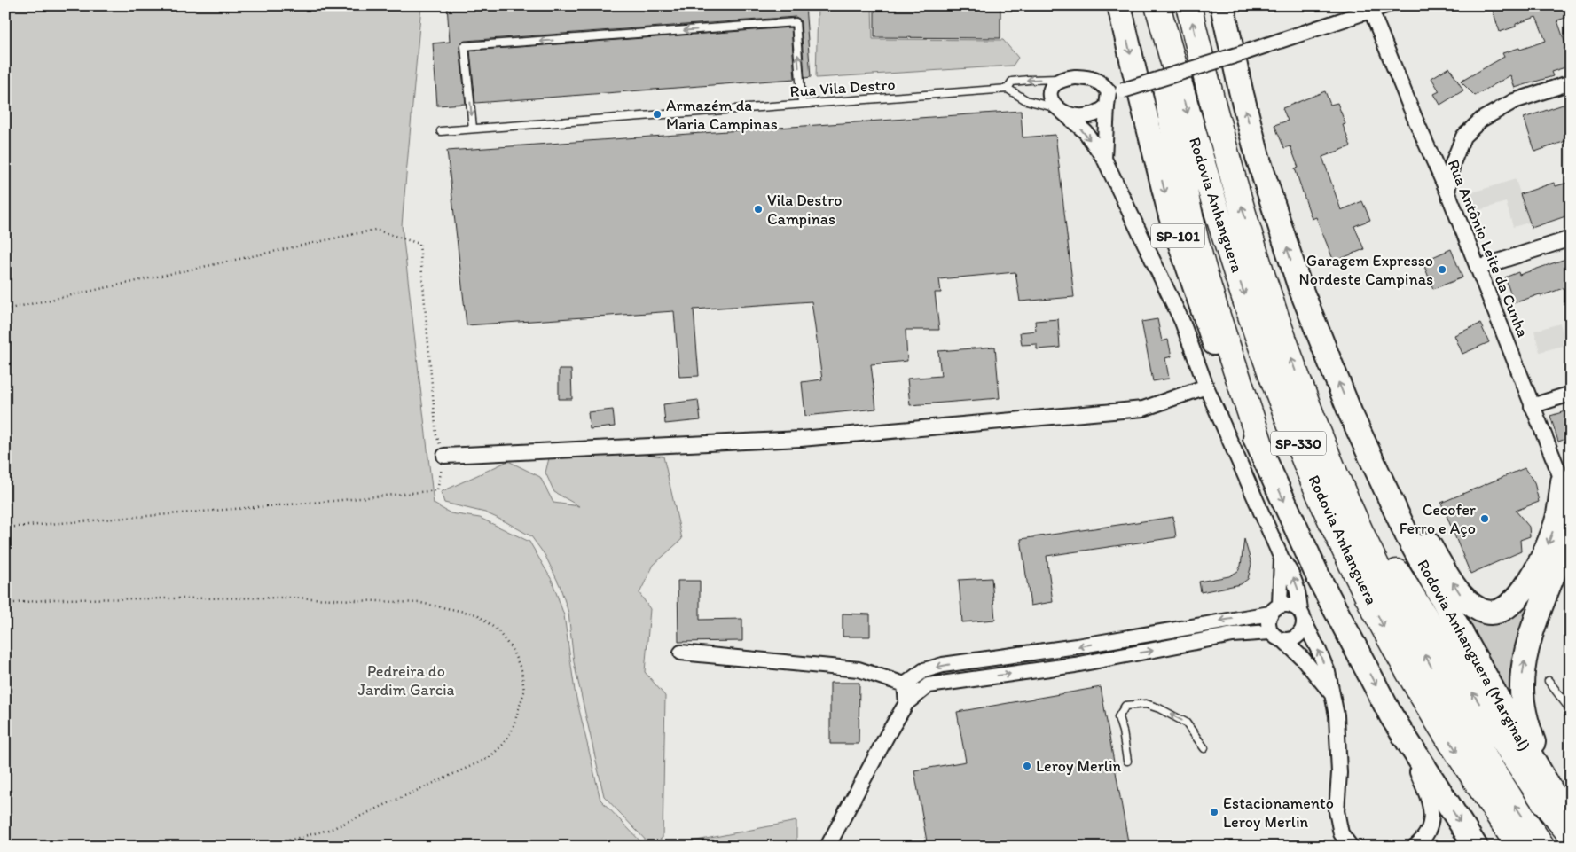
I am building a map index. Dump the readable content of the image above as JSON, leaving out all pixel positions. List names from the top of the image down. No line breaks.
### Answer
{"streets":{"highway":["Rodovia Anhanguera","SP-101","SP-330","Rodovia Anhanguera (Marginal)"],"street":["Rua Antônio Leite da Cunha"],"lane":["Rua Vila Destro"]},"parks":["Pedreira do Jardim Garcia"],"places":["Armazém da Maria Campinas","Vila Destro Campinas","Garagem Expresso Nordeste Campinas","Cecofer Ferro e Aço","Leroy Merlin","Estacionamento Leroy Merlin"]}
